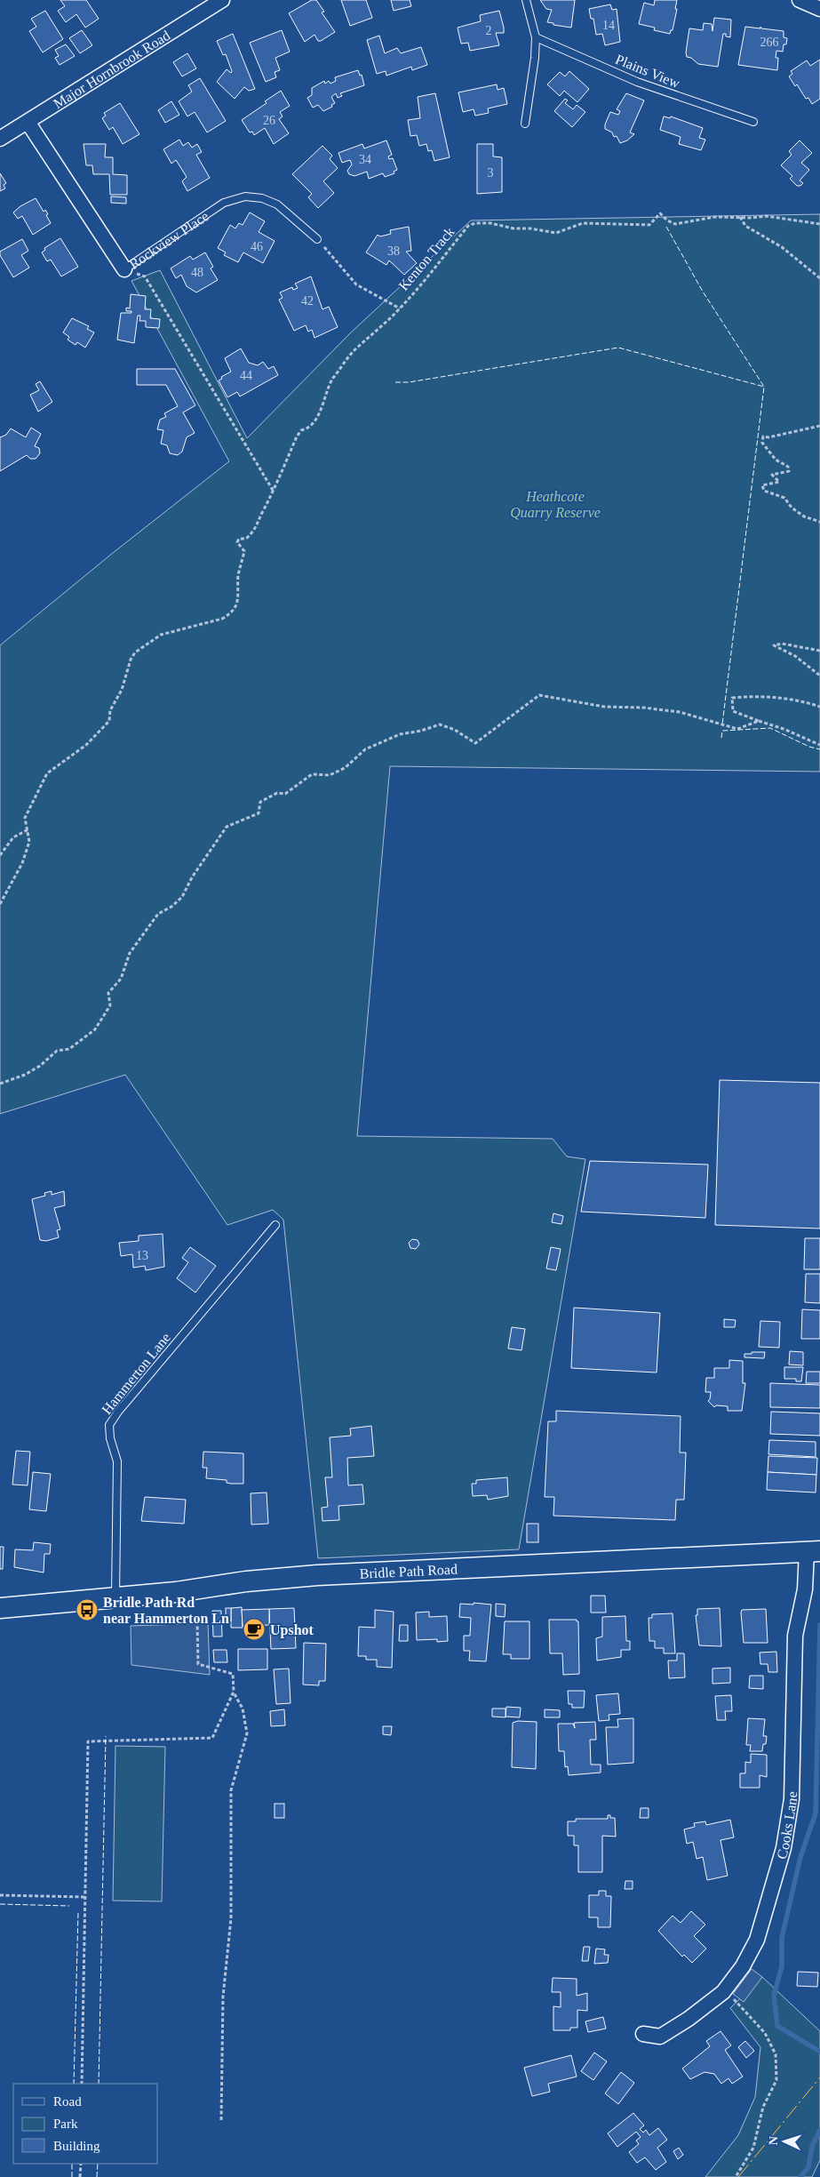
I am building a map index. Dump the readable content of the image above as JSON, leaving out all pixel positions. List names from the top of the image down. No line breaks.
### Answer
{"streets":{"street":["Major Hornbrook Road","Rockview Place","Bridle Path Road","Cooks Lane"],"lane":["Plains View","Hammerton Lane"],"path":["Kenton Track"]},"crossings":[["Major Hornbrook Road","Rockview Place"],["Hammerton Lane","Bridle Path Road"],["Bridle Path Road","Cooks Lane"]],"parks":["Heathcote Quarry Reserve"],"places":{"bus stop":["Bridle Path Rd near Hammerton Ln"],"cafe":["Upshot"]},"house_numbers":["14","2","266","26","34","3","46","38","48","42","44","13"],"legend":["Road","Park","Building"],"north":"left"}
